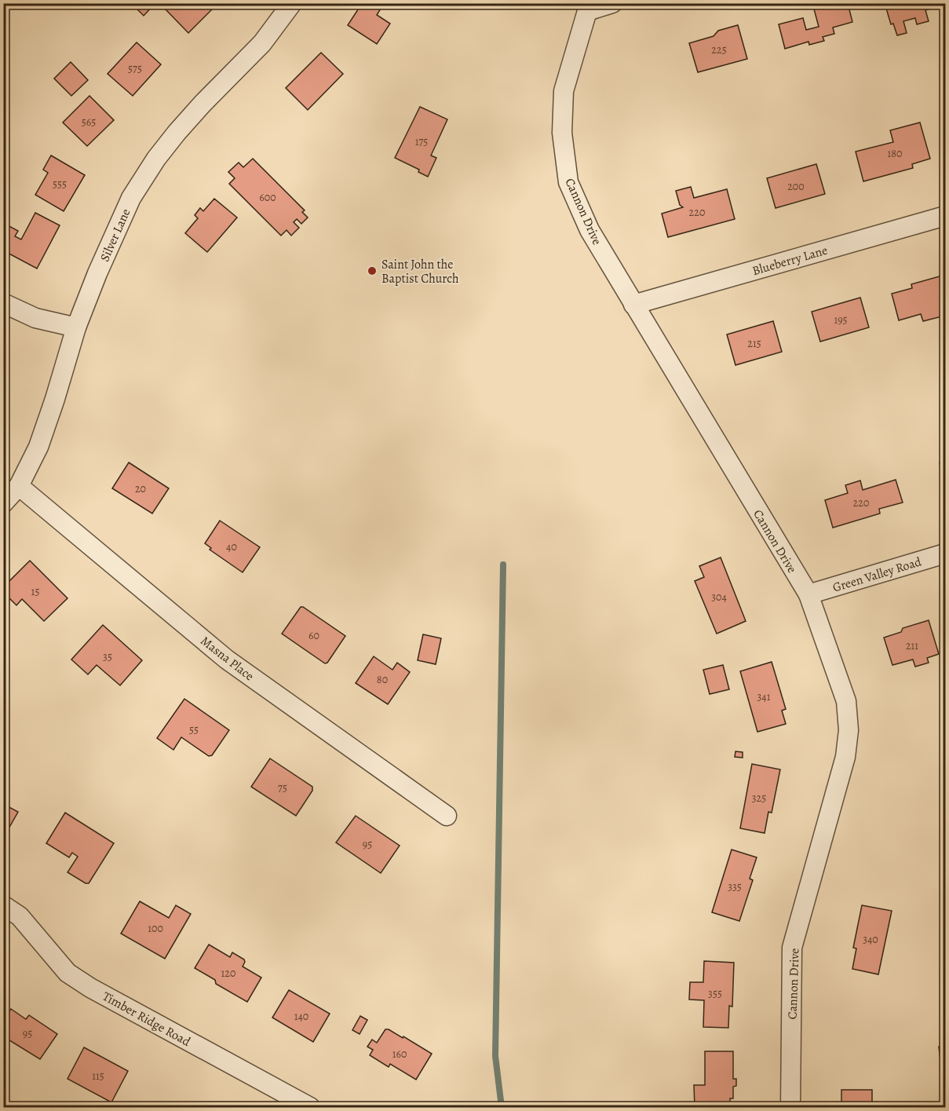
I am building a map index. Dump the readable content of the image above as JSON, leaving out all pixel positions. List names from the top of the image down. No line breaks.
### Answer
{"streets":{"street":["Cannon Drive","Silver Lane","Blueberry Lane","Green Valley Road","Masna Place","Timber Ridge Road"]},"crossings":[["Cannon Drive","Blueberry Lane"],["Cannon Drive","Green Valley Road"],["Silver Lane","Masna Place"]],"places":["Saint John the Baptist Church"],"house_numbers":["225","575","565","175","180","555","200","600","220","195","215","20","220","40","15","304","60","211","35","80","341","55","75","325","95","335","100","340","120","355","140","95","160","115"]}
